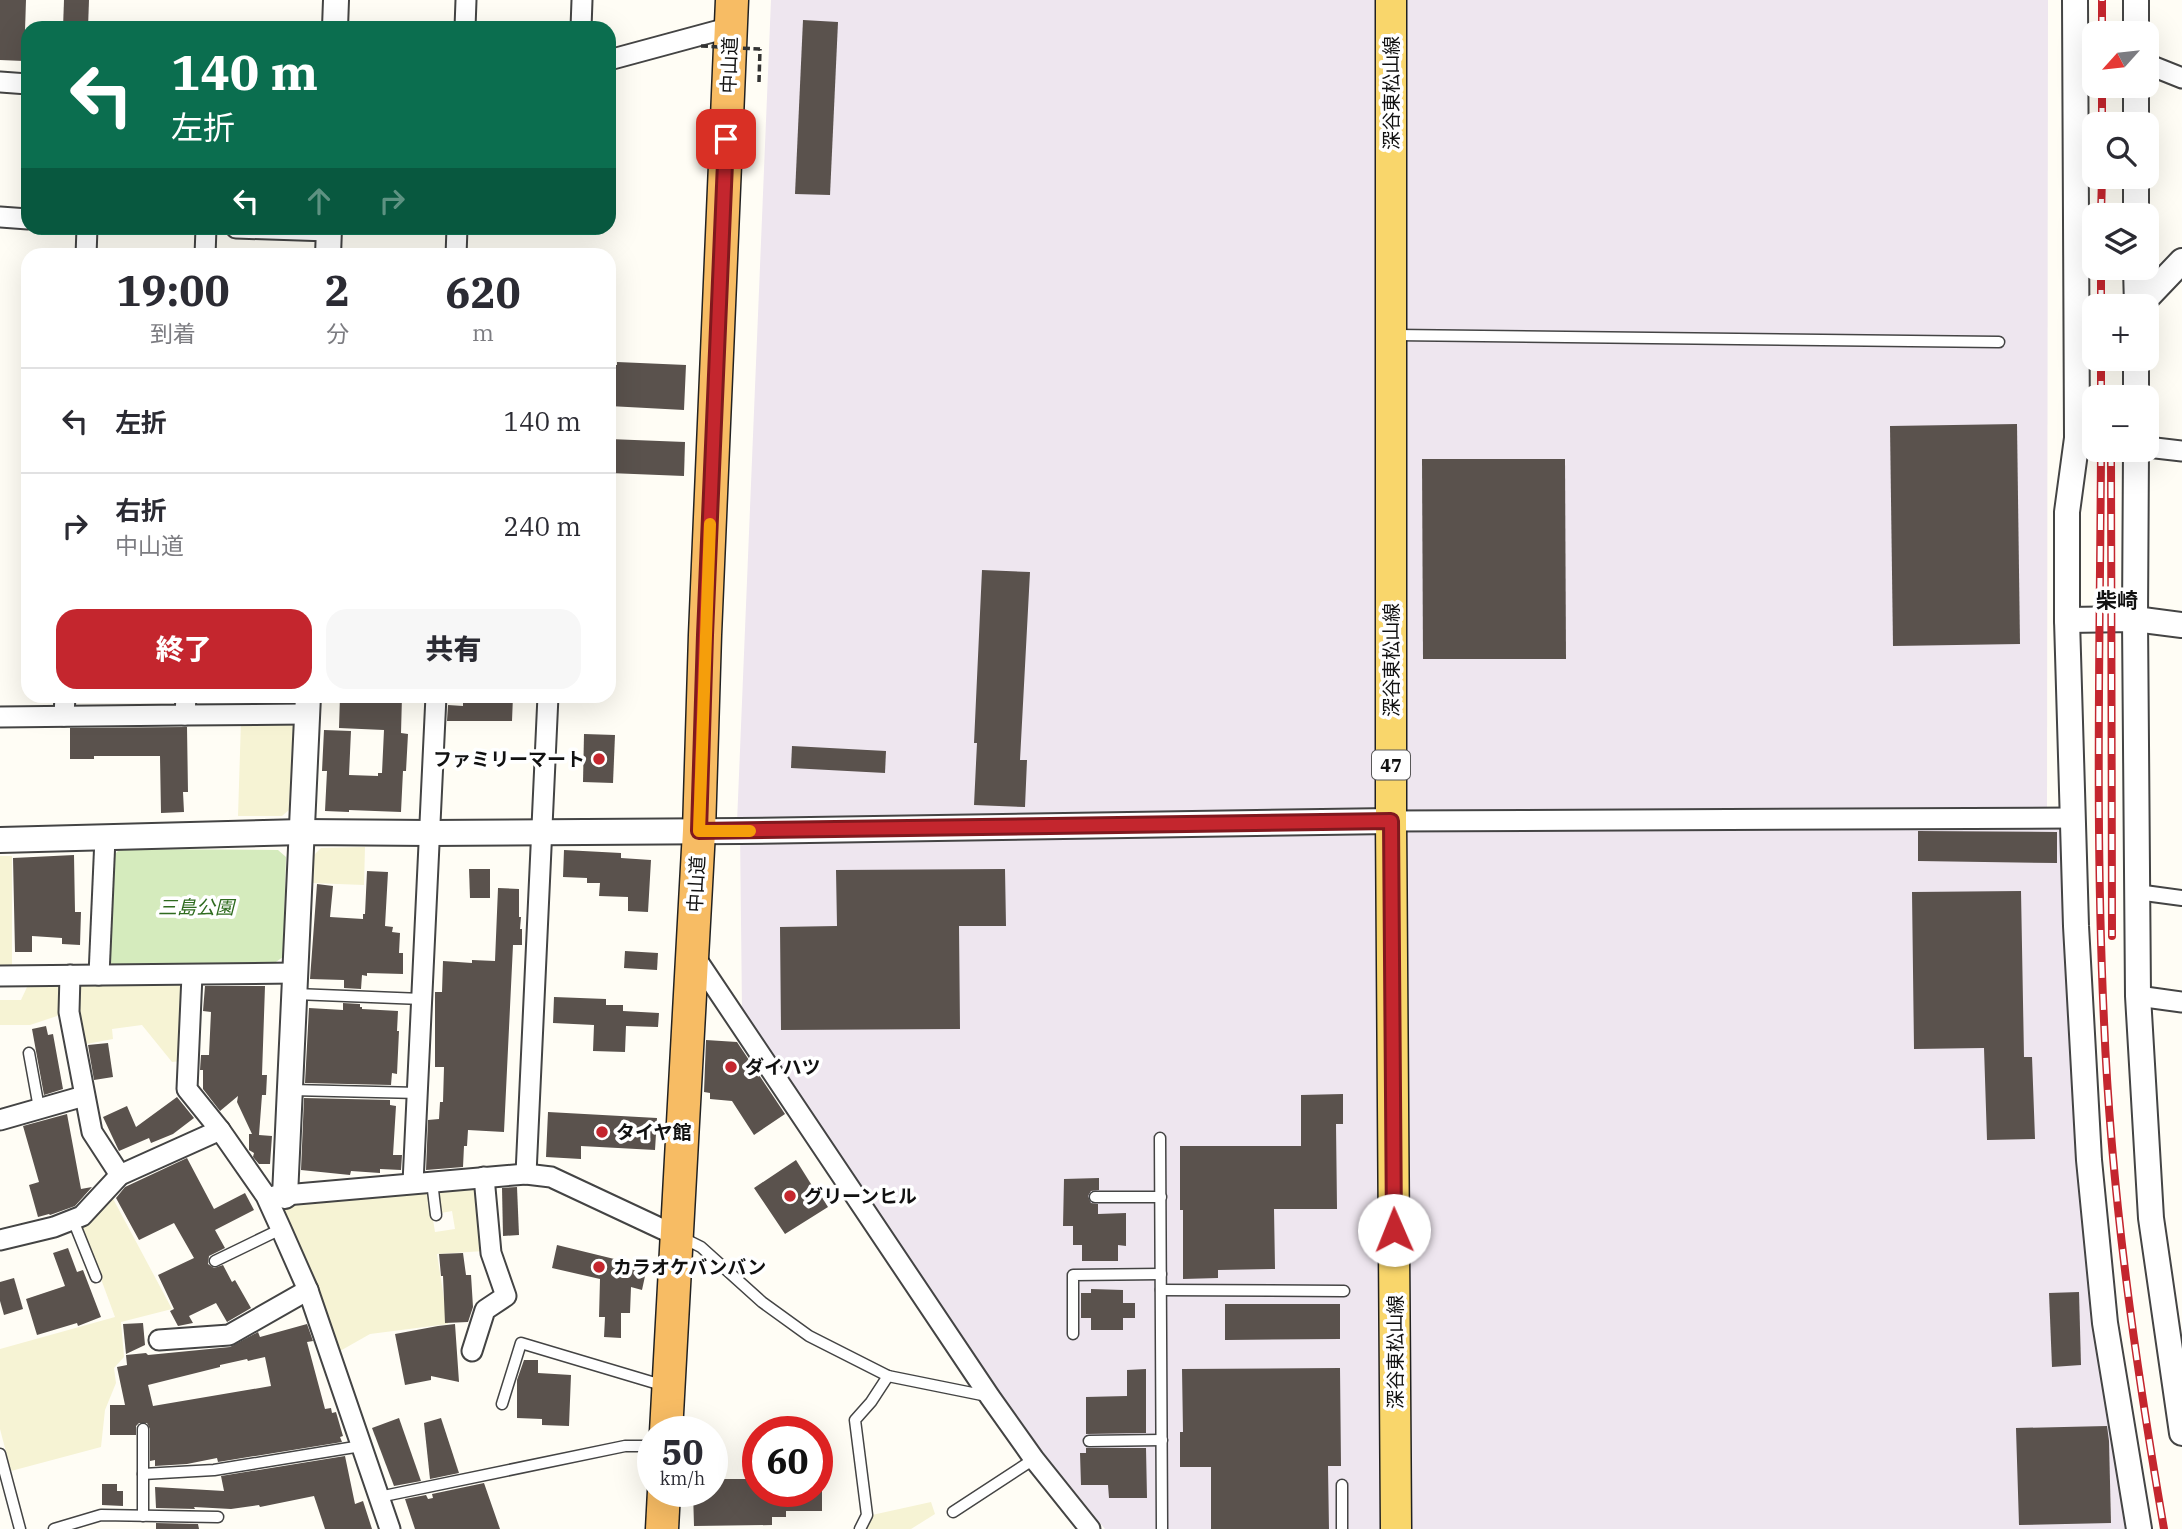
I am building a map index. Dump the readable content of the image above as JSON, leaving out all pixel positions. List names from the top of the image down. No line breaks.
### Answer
{"streets":{"highway":["中山道"],"main road":["深谷東松山線","47"]},"districts":["柴崎"],"parks":["三島公園"],"places":["ファミリーマート","ダイハツ","タイヤ館","グリーンヒル","カラオケバンバン"],"north":"bottom left","page":{"map_buttons":["+","−"],"turn":["140 m","左折"],"eta":["19:00","到着","2","分","620","m"],"list":[{"name":"左折","value":"140 m"},{"name":"右折","note":"中山道","value":"240 m"}],"buttons":["終了","共有"],"speed":"50 km/h","limit":"60"}}
